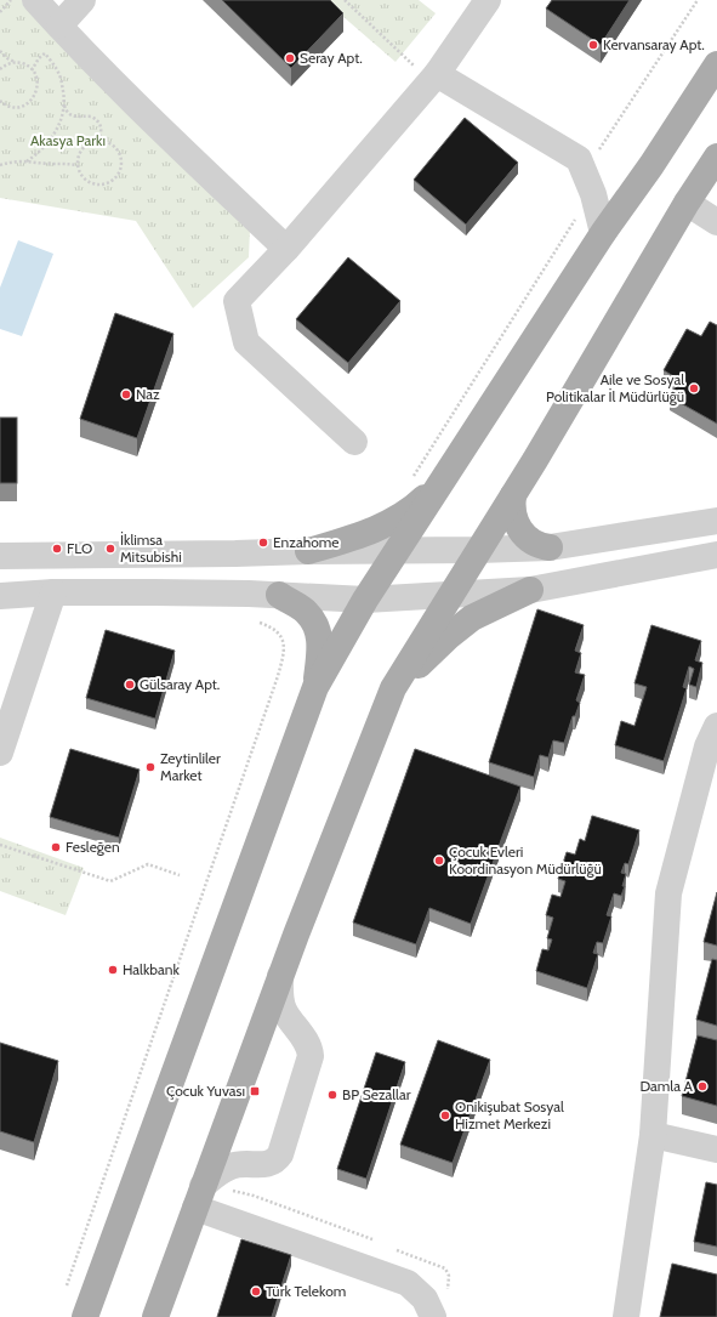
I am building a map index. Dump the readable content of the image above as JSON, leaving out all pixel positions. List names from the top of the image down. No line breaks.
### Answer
{"parks":["Akasya Parkı"],"places":{"other":["Kervansaray Apt.","Seray Apt.","Aile ve Sosyal Politikalar İl Müdürlüğü","Naz","Enzahome","FLO","İklimsa Mitsubishi","Gülsaray Apt.","Zeytinliler Market","Fesleğen","Çocuk Evleri Koordinasyon Müdürlüğü","Halkbank","Damla A","BP Sezallar","Onikişubat Sosyal Hizmet Merkezi","Türk Telekom"],"transit":["Çocuk Yuvası"]}}
